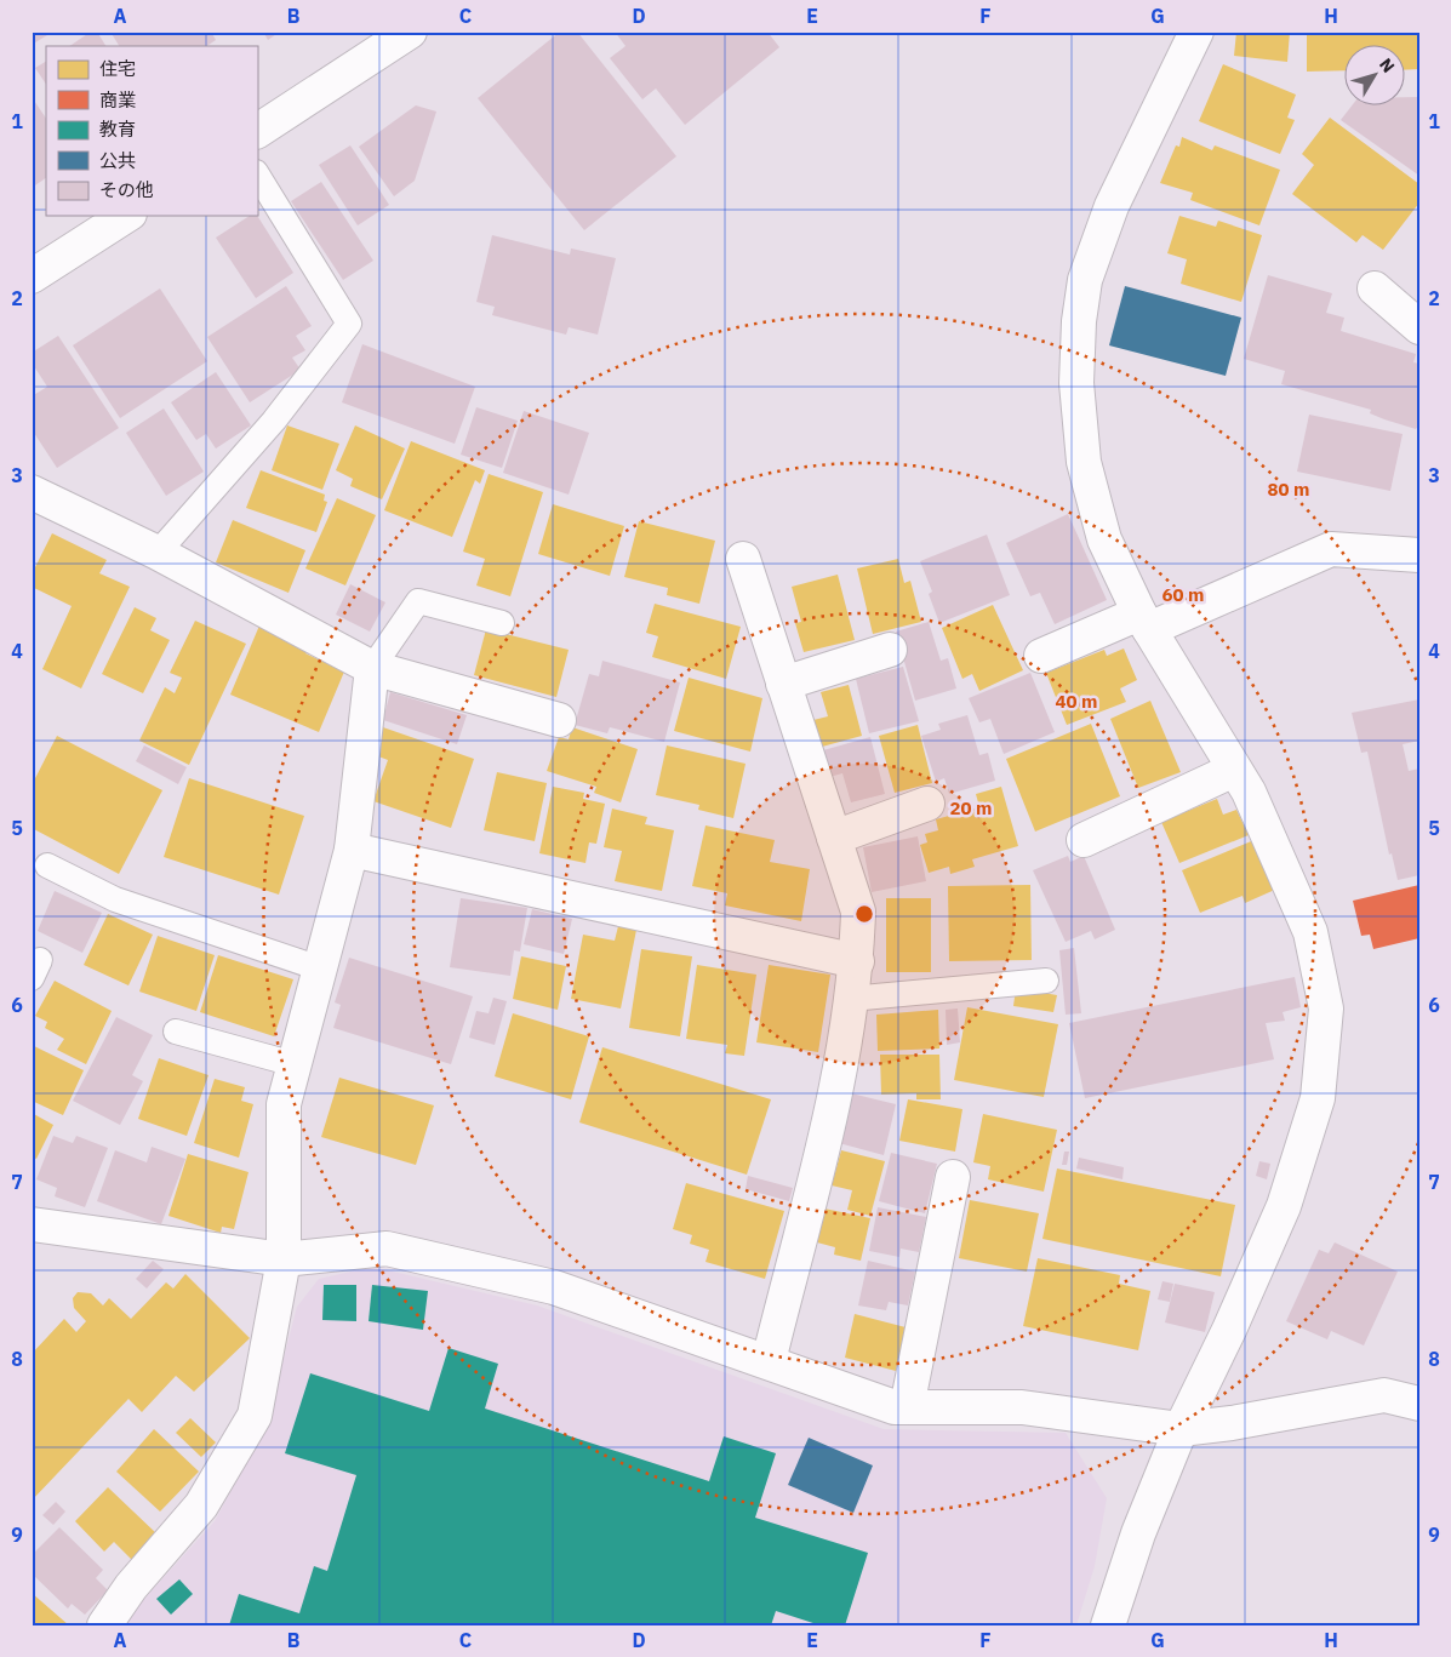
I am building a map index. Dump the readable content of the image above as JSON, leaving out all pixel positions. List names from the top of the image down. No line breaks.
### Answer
{"legend":["住宅","商業","教育","公共","その他"],"north":"top right","grid":{"columns":["A","B","C","D","E","F","G","H"],"rows":["1","2","3","4","5","6","7","8","9"]},"rings":["80 m","60 m","40 m","20 m"]}
